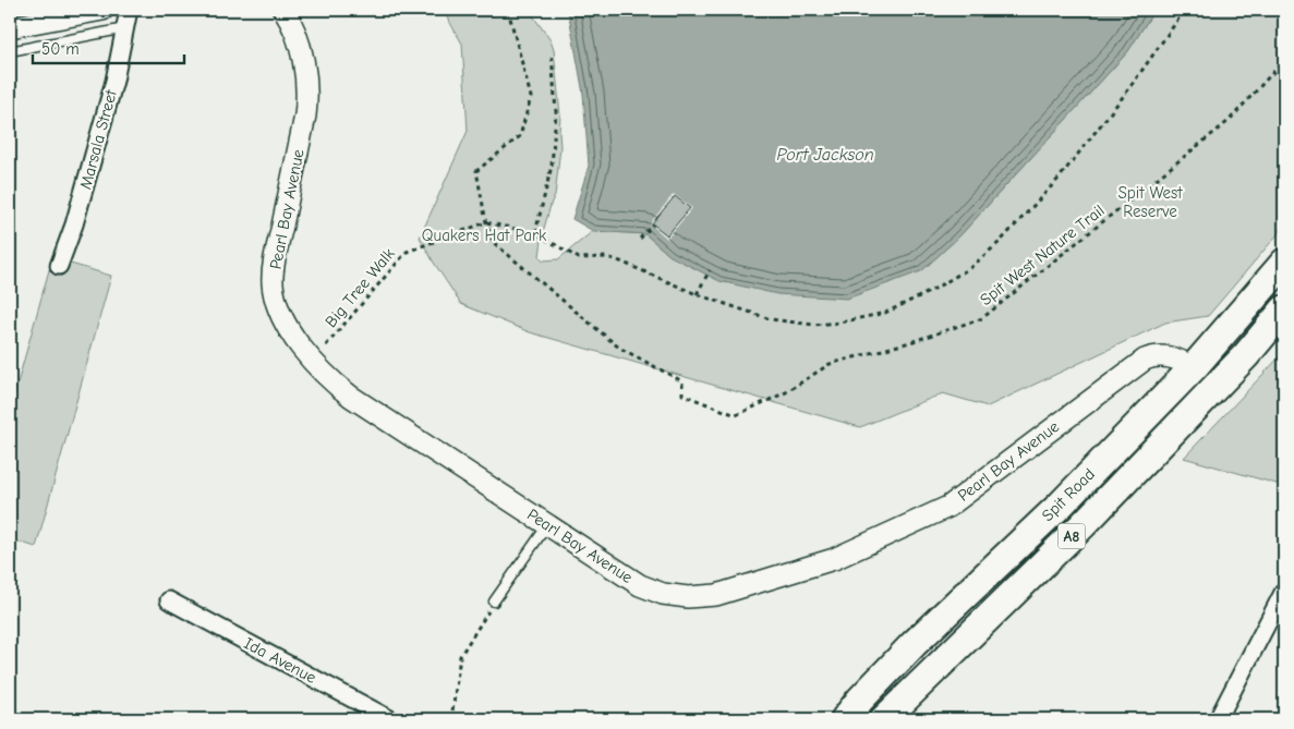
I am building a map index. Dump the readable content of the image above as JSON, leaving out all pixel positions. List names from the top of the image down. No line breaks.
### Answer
{"streets":{"highway":["Spit Road","A8"],"street":["Marsala Street","Pearl Bay Avenue","Ida Avenue"],"path":["Spit West Nature Trail","Big Tree Walk"]},"crossings":[["Pearl Bay Avenue","Big Tree Walk"],["Pearl Bay Avenue","Spit Road"],["Spit West Nature Trail","Big Tree Walk"]],"water":["Port Jackson"],"parks":["Spit West Reserve","Quakers Hat Park"],"scale_bar":"50 m"}
